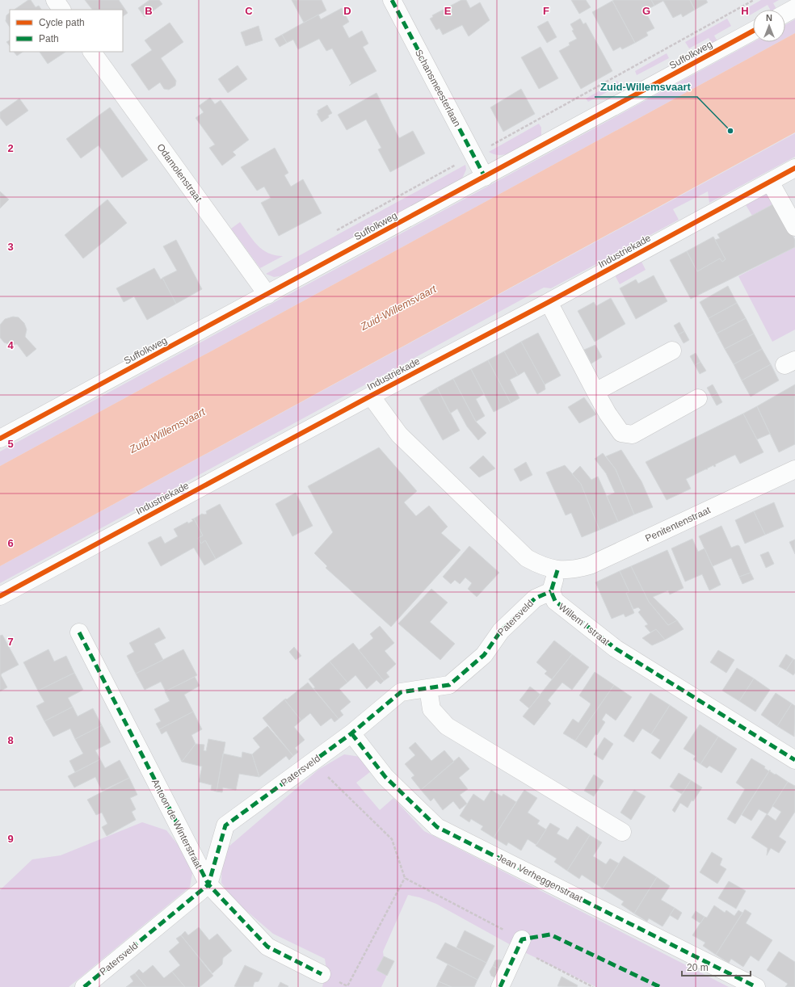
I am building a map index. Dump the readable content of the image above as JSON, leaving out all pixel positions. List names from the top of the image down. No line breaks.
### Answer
{"streets":{"street":["Suffolkweg","Schansmeesterlaan","Odamolenstraat","Industriekade","Penitentenstraat","Patersveld","Willem I straat","Antoon de Winterstraat","Jean Verheggenstraat"]},"crossings":[["Suffolkweg","Schansmeesterlaan"],["Suffolkweg","Odamolenstraat"],["Patersveld","Willem I straat"],["Patersveld","Antoon de Winterstraat"],["Patersveld","Jean Verheggenstraat"]],"water":["Zuid-Willemsvaart"],"places":["Zuid-Willemsvaart"],"legend":["Cycle path","Path"],"scale_bar":"20 m","north":"top","grid":{"columns":["B","C","D","E","F","G","H"],"rows":["2","3","4","5","6","7","8","9"]}}
